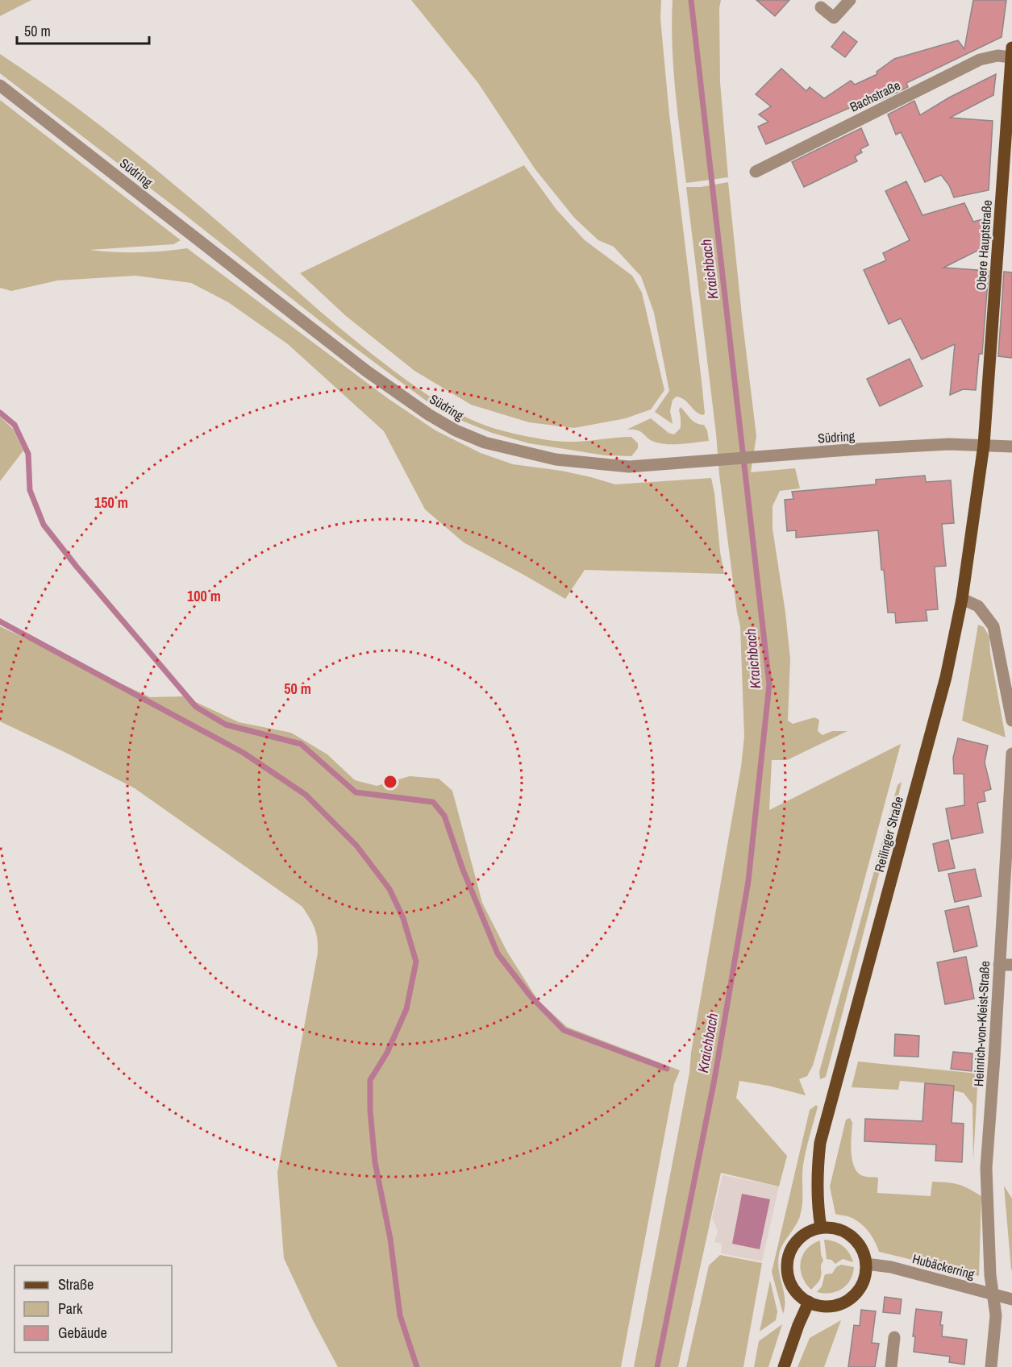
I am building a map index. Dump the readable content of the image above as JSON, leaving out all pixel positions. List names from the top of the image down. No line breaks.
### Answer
{"streets":{"main road":["Obere Hauptstraße","Reilinger Straße"],"street":["Bachstraße","Südring","Heinrich-von-Kleist-Straße","Hubäckerring"]},"crossings":[["Bachstraße","Obere Hauptstraße"],["Südring","Obere Hauptstraße"],["Südring","Reilinger Straße"],["Obere Hauptstraße","Reilinger Straße"],["Reilinger Straße","Hubäckerring"],["Heinrich-von-Kleist-Straße","Hubäckerring"]],"water":["Kraichbach"],"legend":["Straße","Park","Gebäude"],"scale_bar":"50 m","rings":["150 m","100 m","50 m"]}
